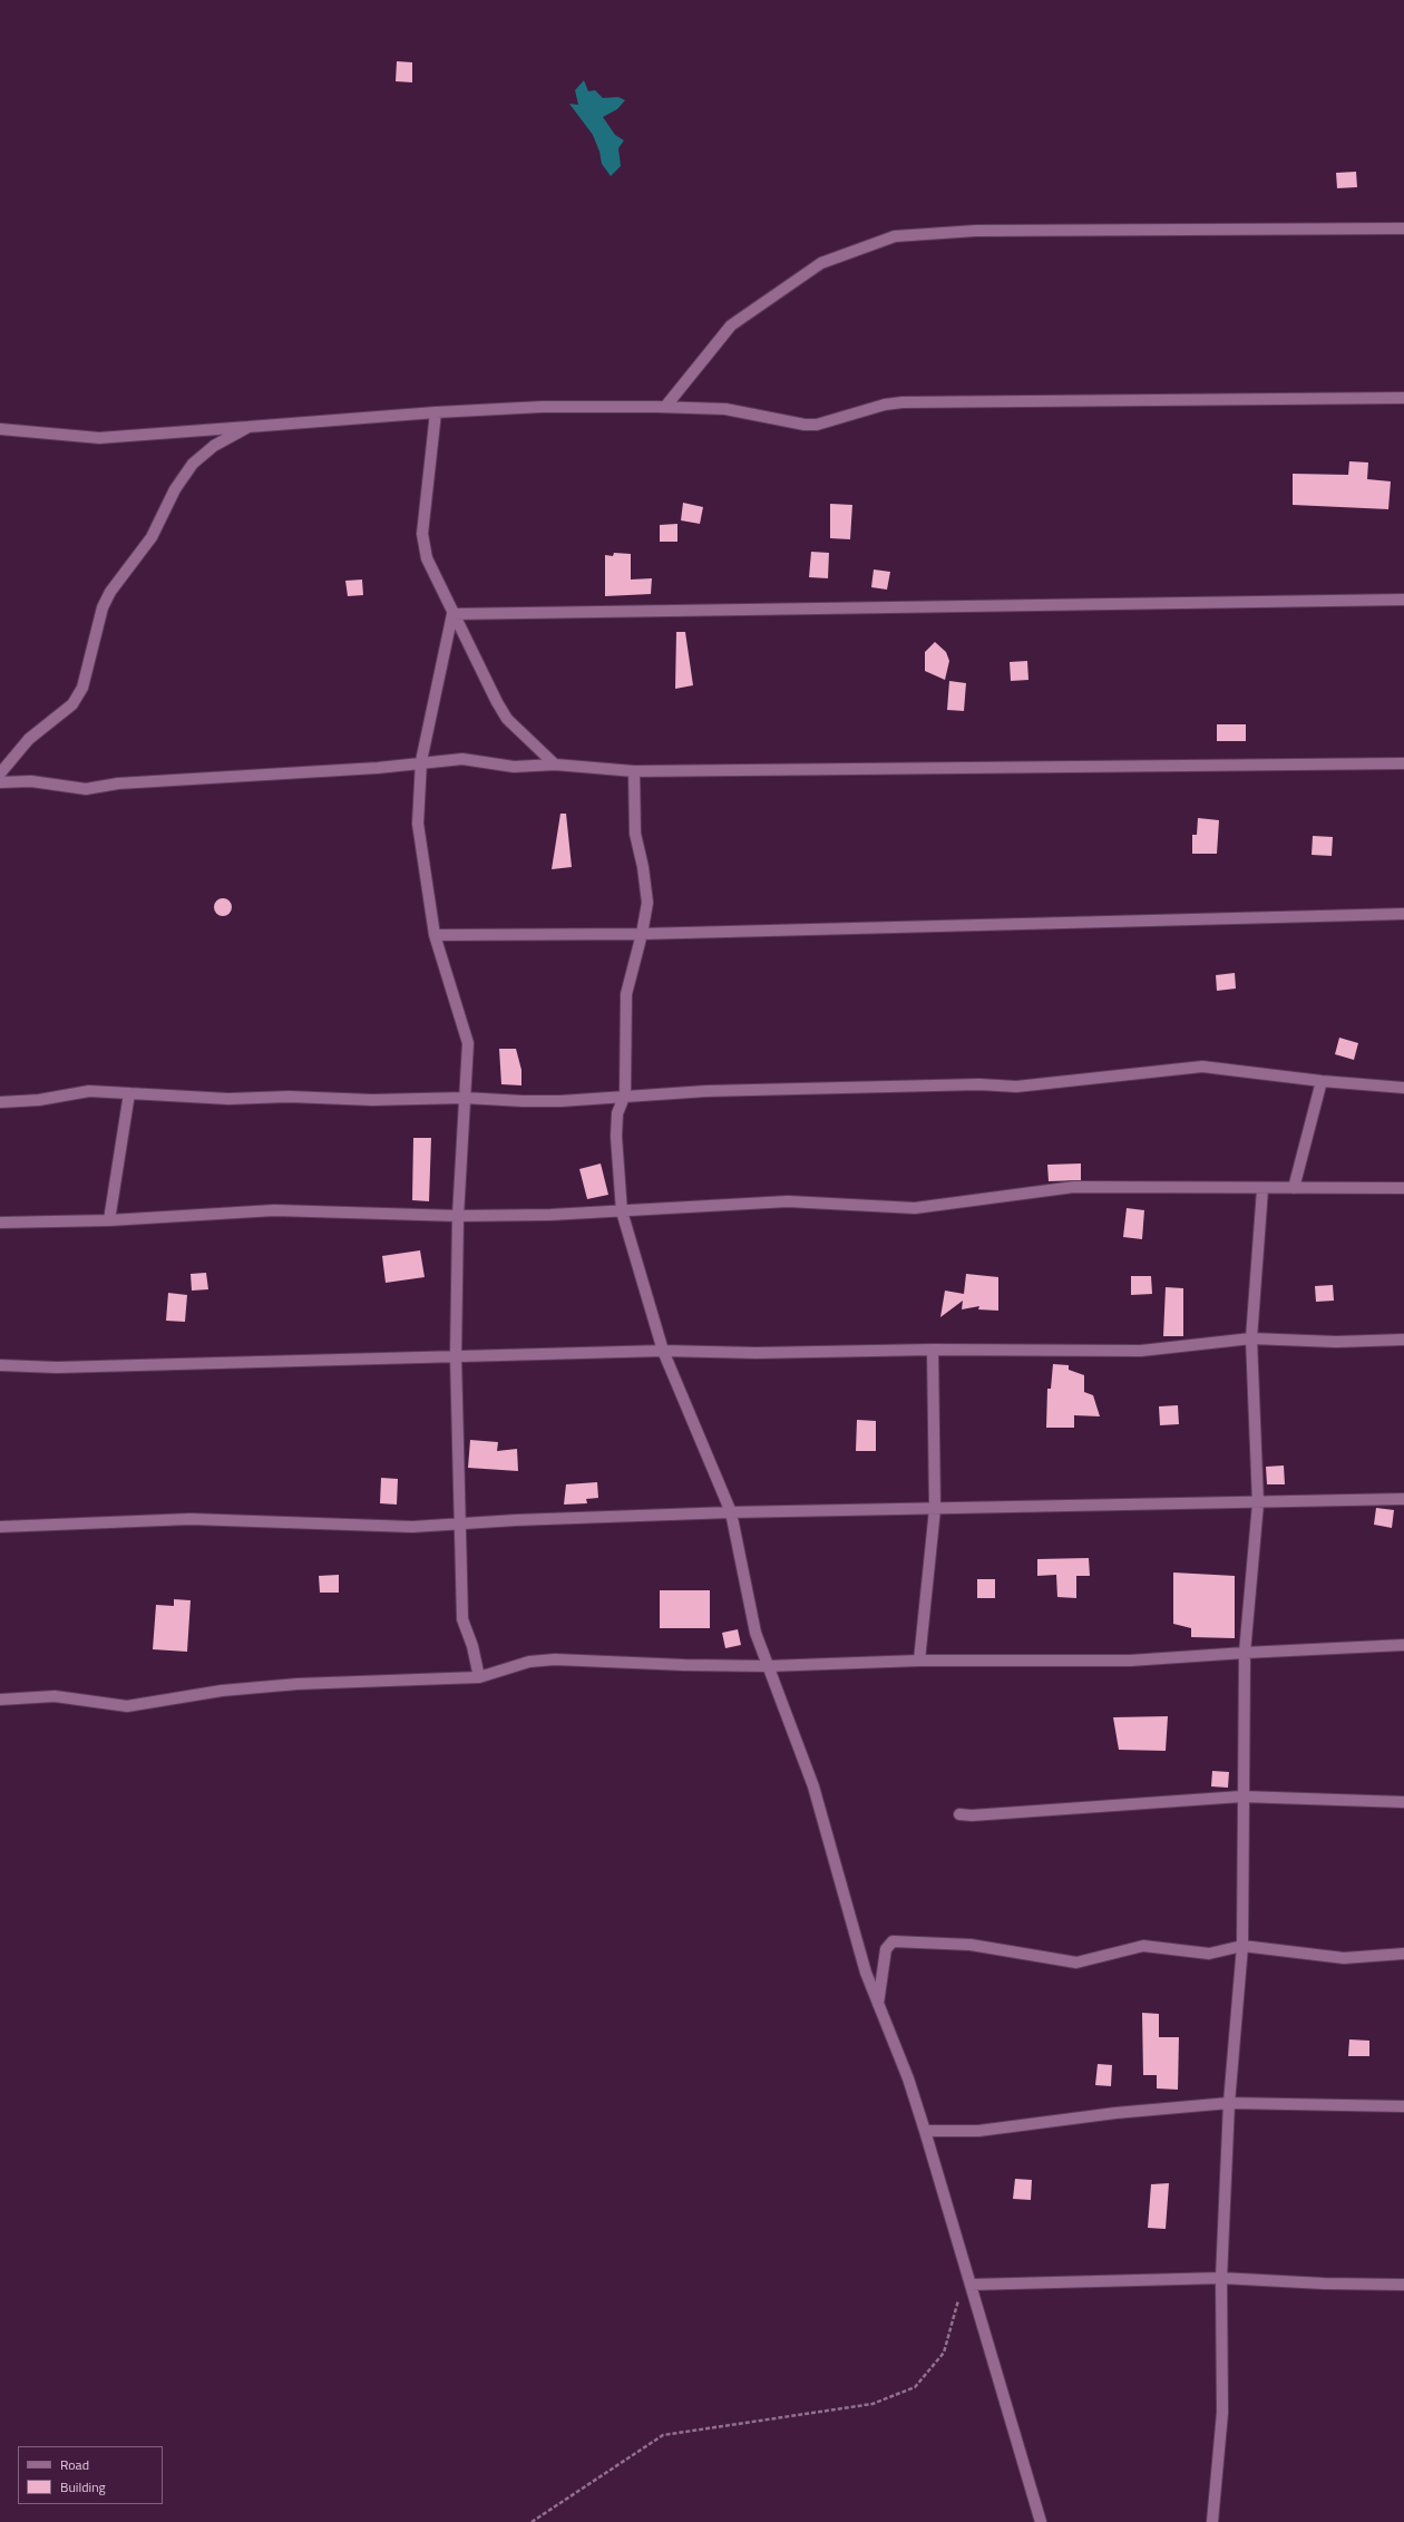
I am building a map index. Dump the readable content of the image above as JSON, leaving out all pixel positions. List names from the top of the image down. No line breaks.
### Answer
{"legend":["Road","Building"]}
